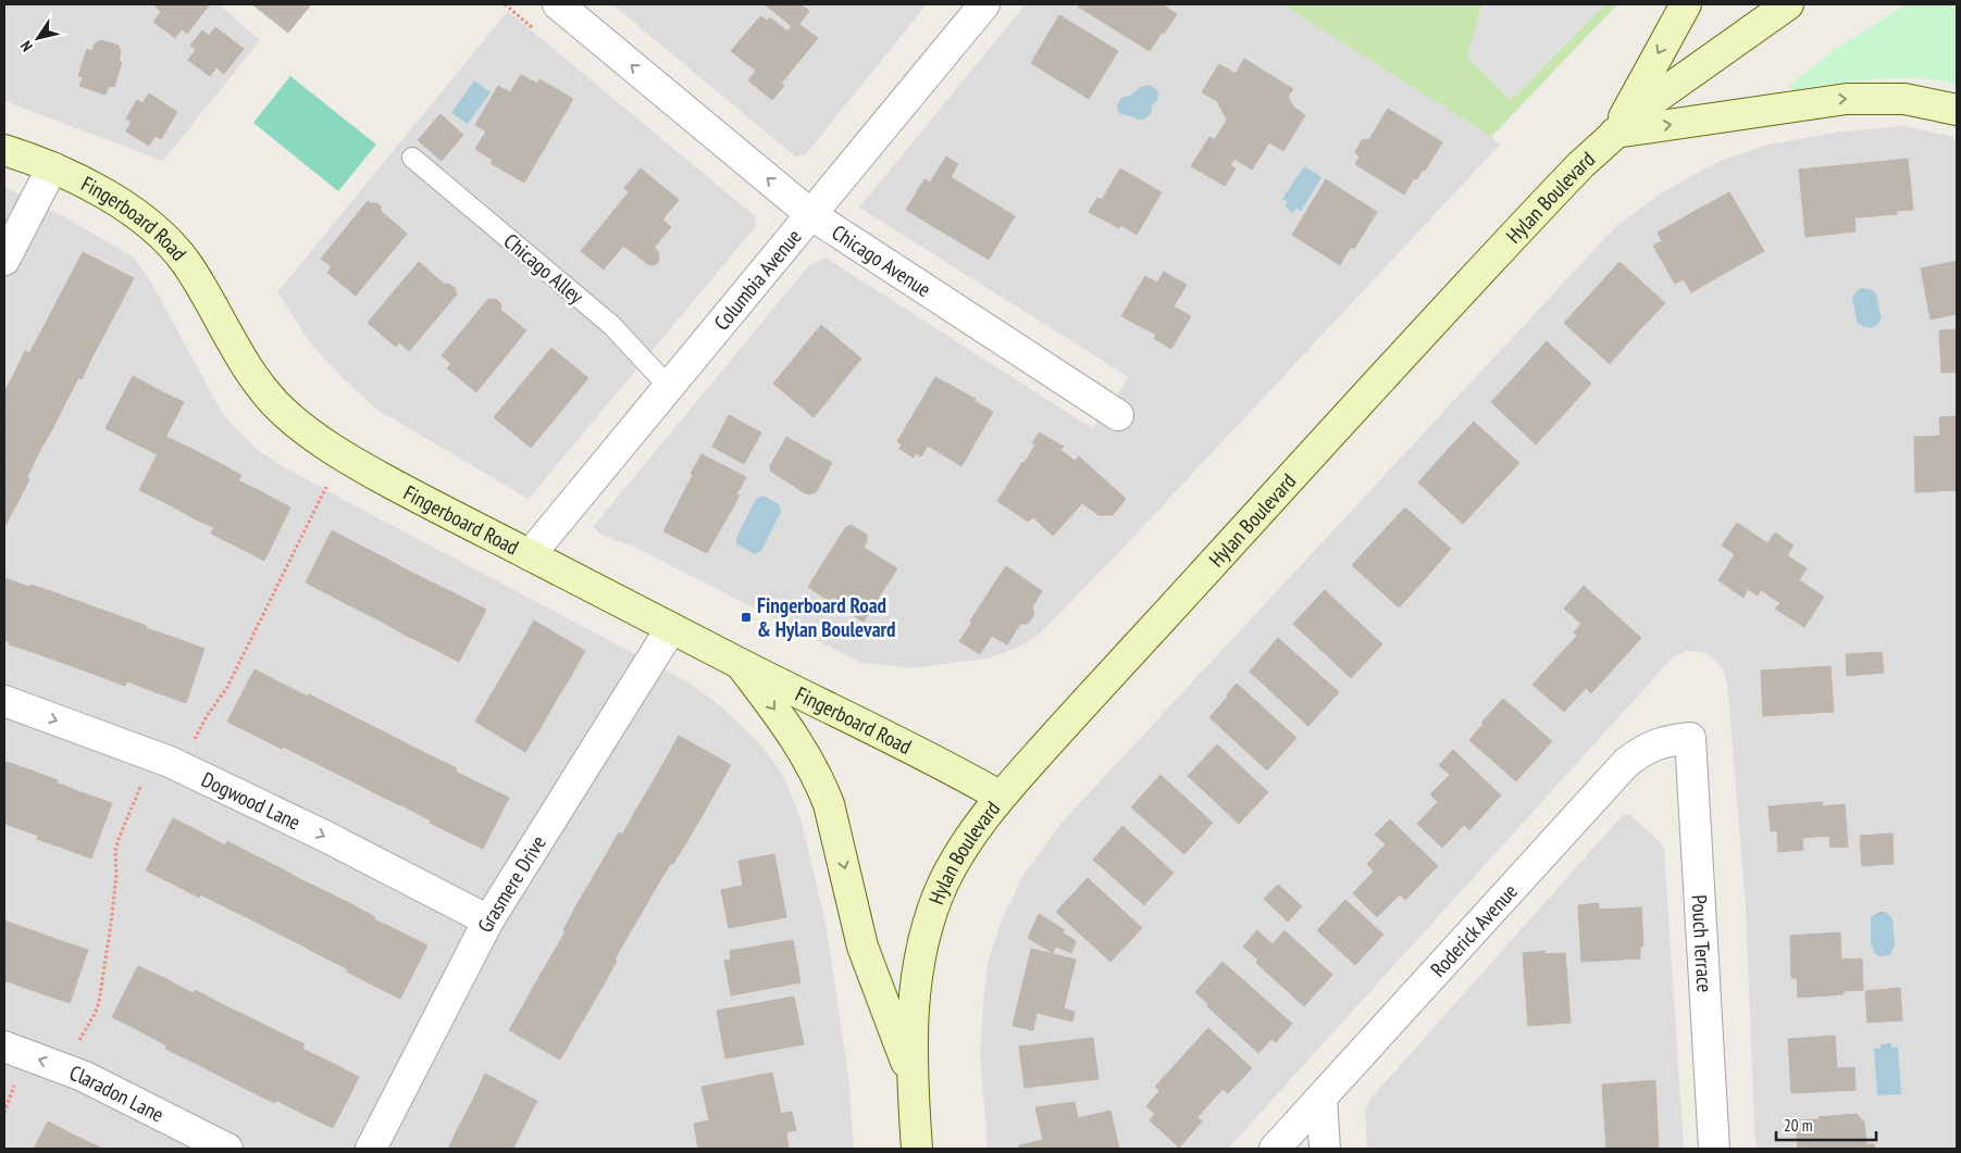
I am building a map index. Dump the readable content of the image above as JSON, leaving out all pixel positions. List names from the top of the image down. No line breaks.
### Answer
{"streets":{"street":["Hylan Boulevard","Fingerboard Road","Chicago Avenue","Columbia Avenue","Dogwood Lane","Grasmere Drive","Roderick Avenue","Pouch Terrace","Claradon Lane"],"lane":["Chicago Alley"]},"crossings":[["Hylan Boulevard","Fingerboard Road"],["Fingerboard Road","Columbia Avenue"],["Fingerboard Road","Grasmere Drive"],["Chicago Avenue","Columbia Avenue"],["Chicago Alley","Columbia Avenue"],["Dogwood Lane","Grasmere Drive"],["Roderick Avenue","Pouch Terrace"]],"one_way":["Chicago Avenue","Dogwood Lane","Claradon Lane"],"places":{"transit":["Fingerboard Road & Hylan Boulevard"]},"scale_bar":"20 m","north":"bottom left"}
